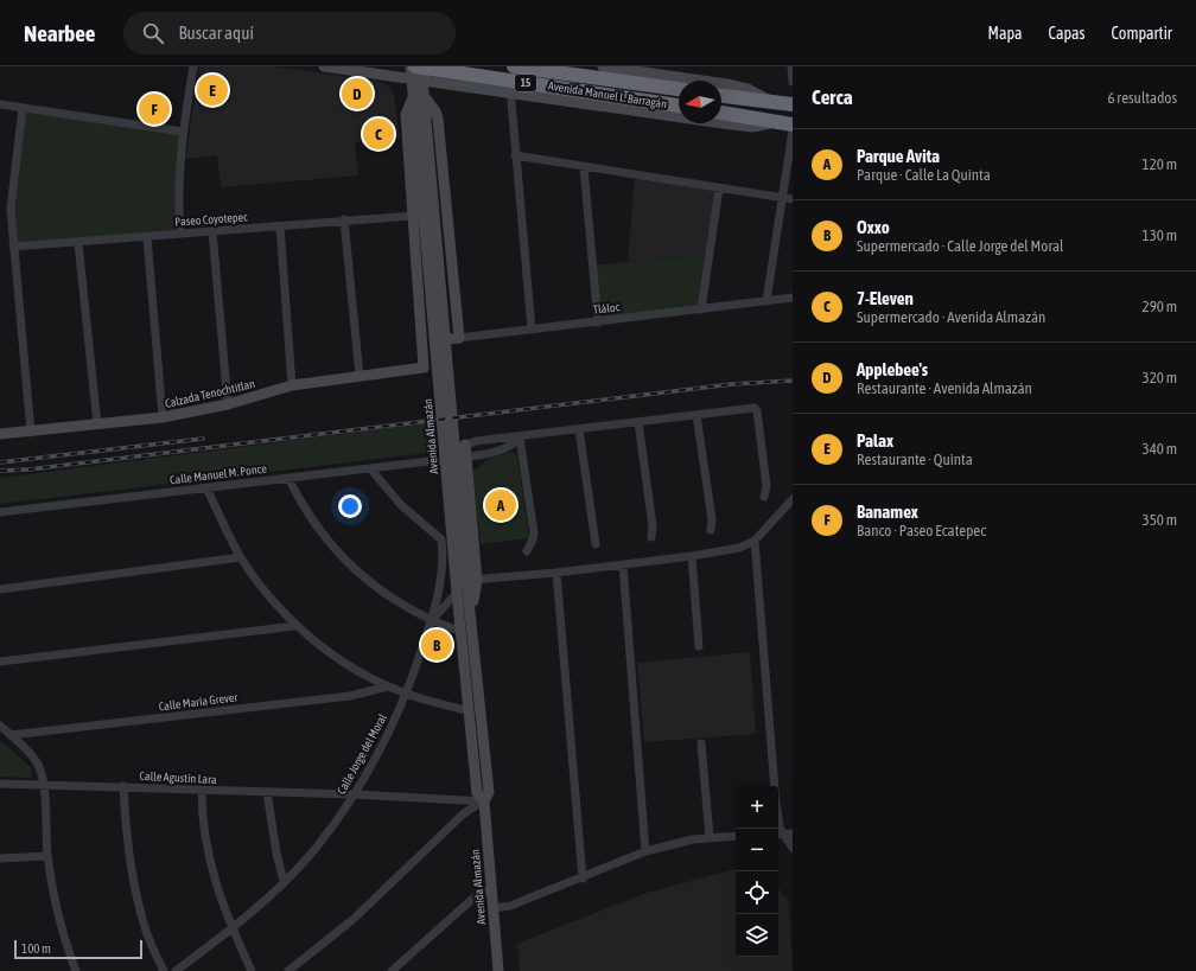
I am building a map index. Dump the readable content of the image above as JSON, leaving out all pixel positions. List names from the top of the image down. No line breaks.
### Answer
{"streets":{"highway":["15","Avenida Manuel L. Barragán"],"main road":["Tláloc","Calzada Tenochtitlan","Avenida Almazán"],"street":["Paseo Coyotepec","Calle Manuel M. Ponce","Calle María Grever","Calle Jorge del Moral","Calle Agustín Lara"]},"crossings":[["Avenida Manuel L. Barragán","Avenida Almazán"],["Tláloc","Calzada Tenochtitlan"],["Avenida Almazán","Calle Agustín Lara"],["Calle Manuel M. Ponce","Calle Jorge del Moral"],["Calle Jorge del Moral","Calle Agustín Lara"]],"scale_bar":"100 m","north":"left","page":{"header":"Nearbee","search":"Buscar aquí","nav":["Mapa","Capas","Compartir"],"heading":["Cerca","6 resultados"],"pins":["E","D","F","C","A","B"],"list":[{"mark":"A","name":"Parque Avita","note":"Parque · Calle La Quinta","value":"120 m"},{"mark":"B","name":"Oxxo","note":"Supermercado · Calle Jorge del Moral","value":"130 m"},{"mark":"C","name":"7-Eleven","note":"Supermercado · Avenida Almazán","value":"290 m"},{"mark":"D","name":"Applebee's","note":"Restaurante · Avenida Almazán","value":"320 m"},{"mark":"E","name":"Palax","note":"Restaurante · Quinta","value":"340 m"},{"mark":"F","name":"Banamex","note":"Banco · Paseo Ecatepec","value":"350 m"}],"map_buttons":["+","−"],"scale":"100 m"}}
